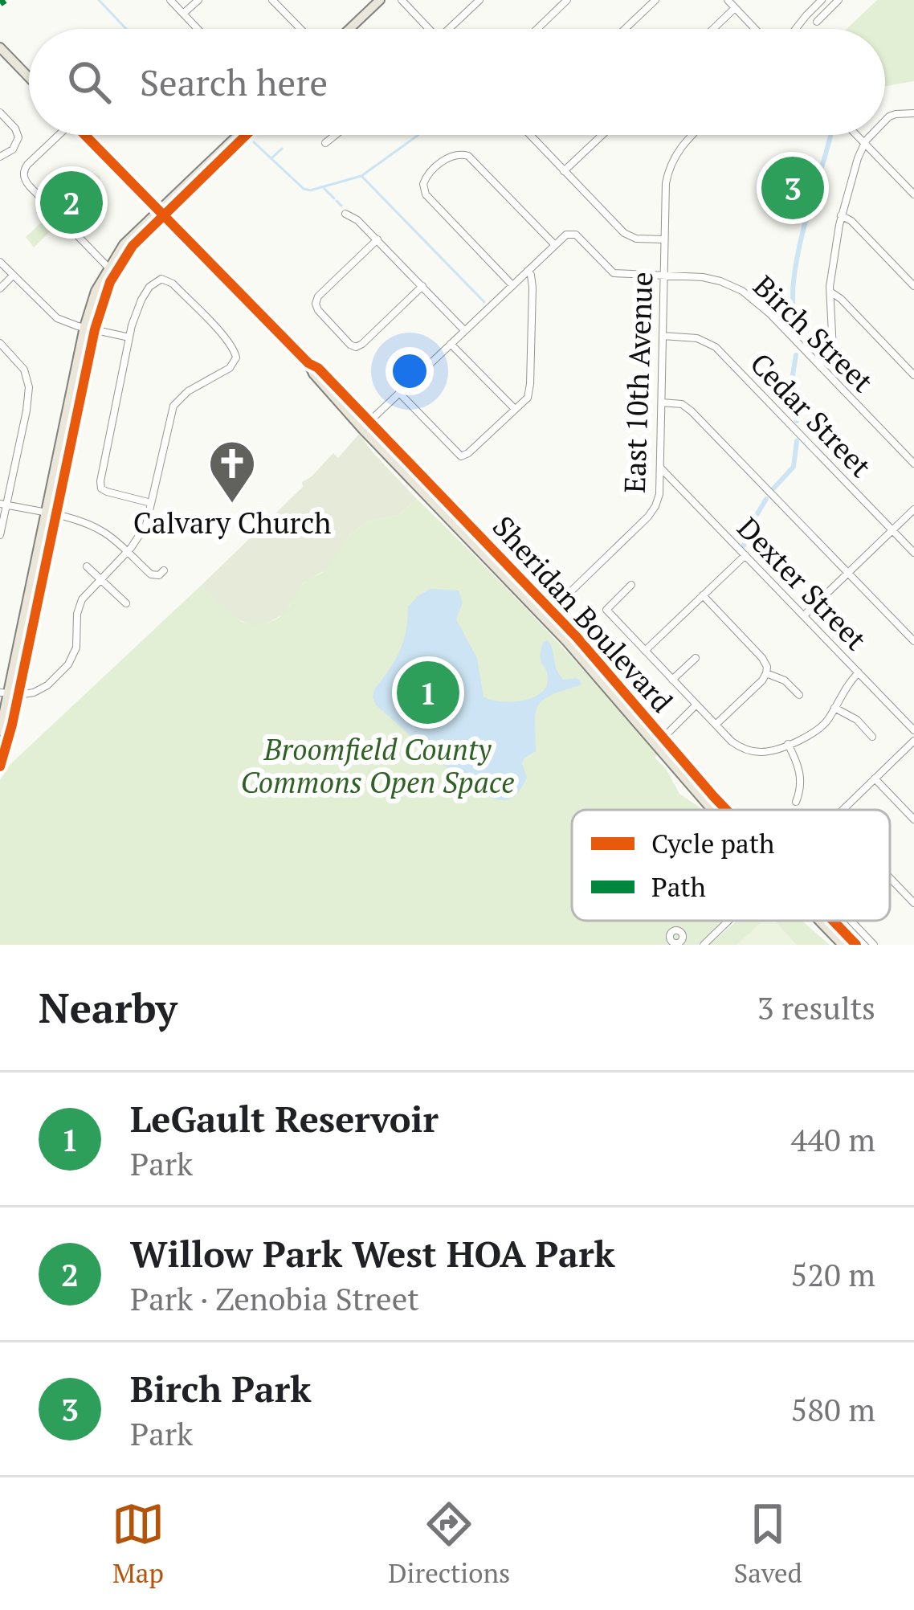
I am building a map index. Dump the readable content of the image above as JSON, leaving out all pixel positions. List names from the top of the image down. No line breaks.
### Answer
{"streets":{"main road":["Sheridan Boulevard"],"street":["Birch Street","East 10th Avenue","Cedar Street","Dexter Street"]},"crossings":[["Birch Street","East 10th Avenue"],["East 10th Avenue","Cedar Street"],["East 10th Avenue","Dexter Street"],["East 10th Avenue","Sheridan Boulevard"]],"parks":["Broomfield County Commons Open Space"],"places":{"church":["Calvary Church"]},"legend":["Cycle path","Path"],"page":{"search":"Search here","pins":["3","2","1"],"heading":["Nearby","3 results"],"list":[{"mark":"1","name":"LeGault Reservoir","note":"Park","value":"440 m"},{"mark":"2","name":"Willow Park West HOA Park","note":"Park · Zenobia Street","value":"520 m"},{"mark":"3","name":"Birch Park","note":"Park","value":"580 m"}],"nav":["Map","Directions","Saved"]}}
